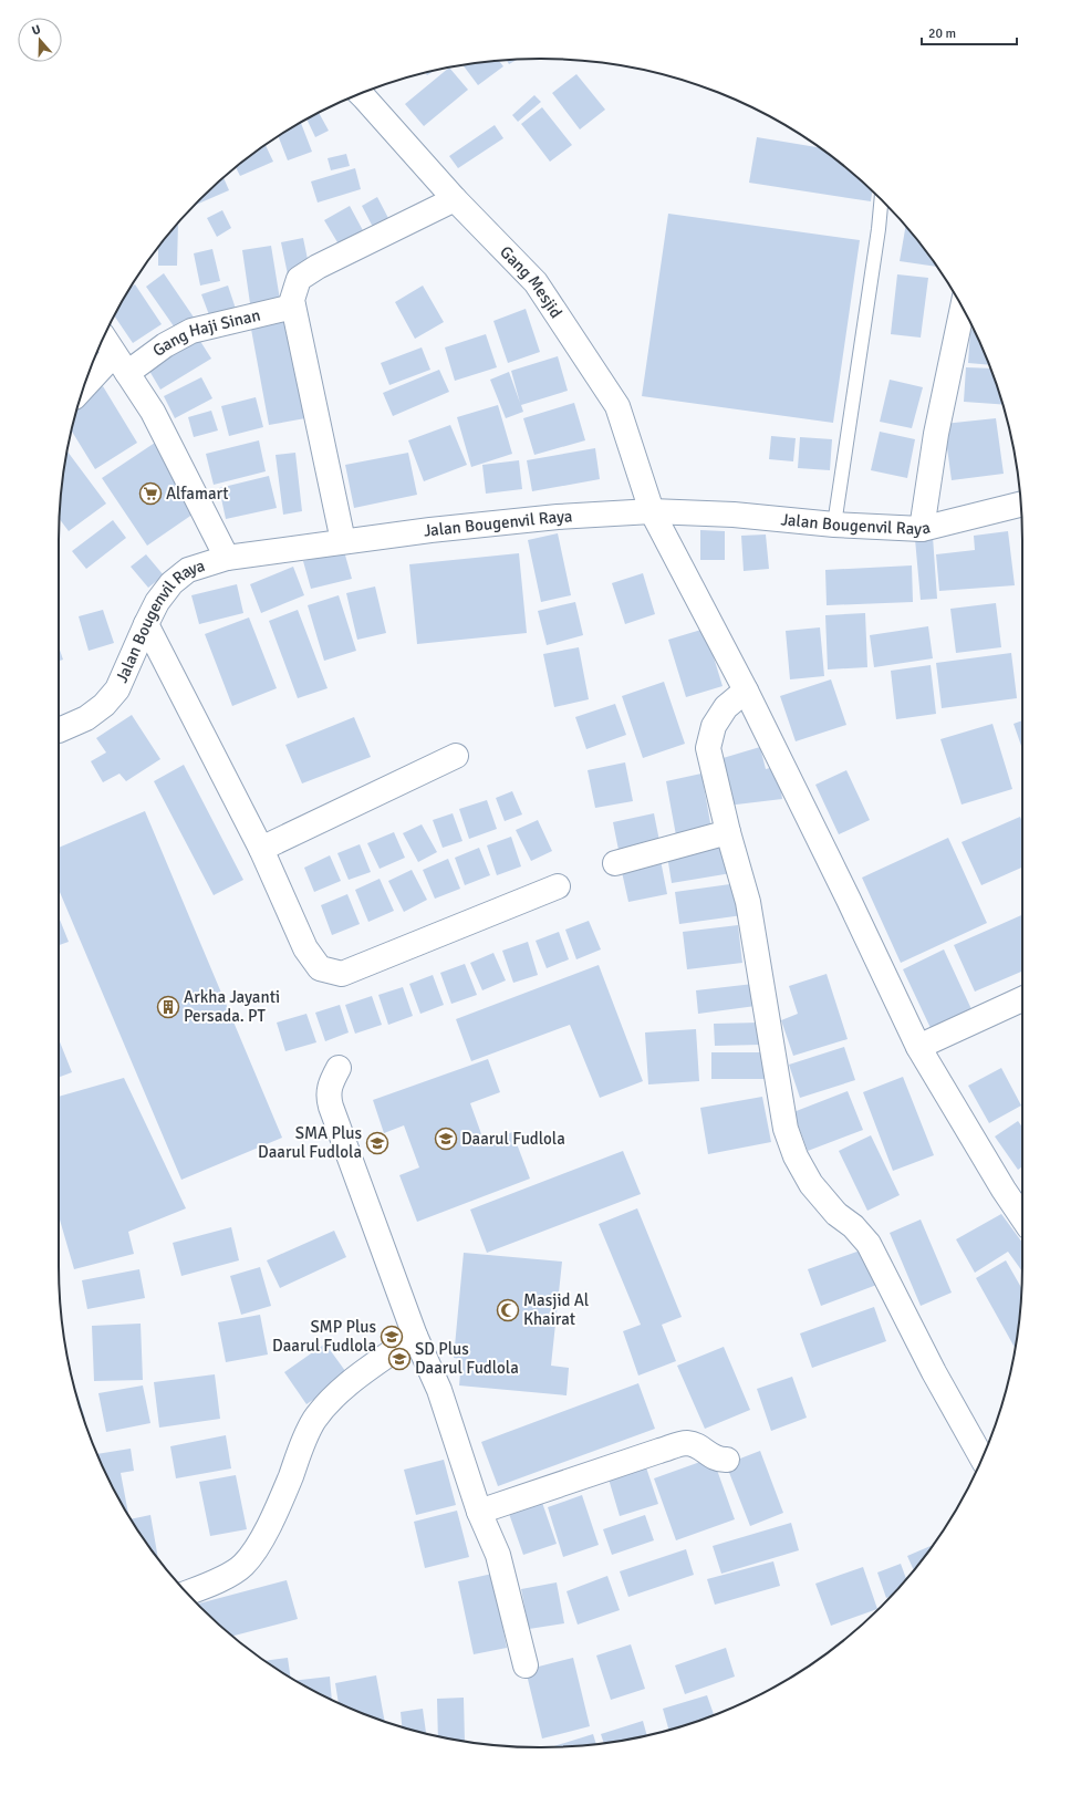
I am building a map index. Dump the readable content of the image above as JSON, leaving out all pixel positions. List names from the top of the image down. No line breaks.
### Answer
{"streets":{"street":["Gang Mesjid","Gang Haji Sinan","Jalan Bougenvil Raya"]},"crossings":[["Gang Mesjid","Jalan Bougenvil Raya"]],"places":{"supermarket":["Alfamart"],"building":["Arkha Jayanti Persada. PT"],"school or university":["Daarul Fudlola","SMA Plus Daarul Fudlola","SMP Plus Daarul Fudlola","SD Plus Daarul Fudlola"],"mosque":["Masjid Al Khairat"]},"scale_bar":"20 m","north":"top"}
